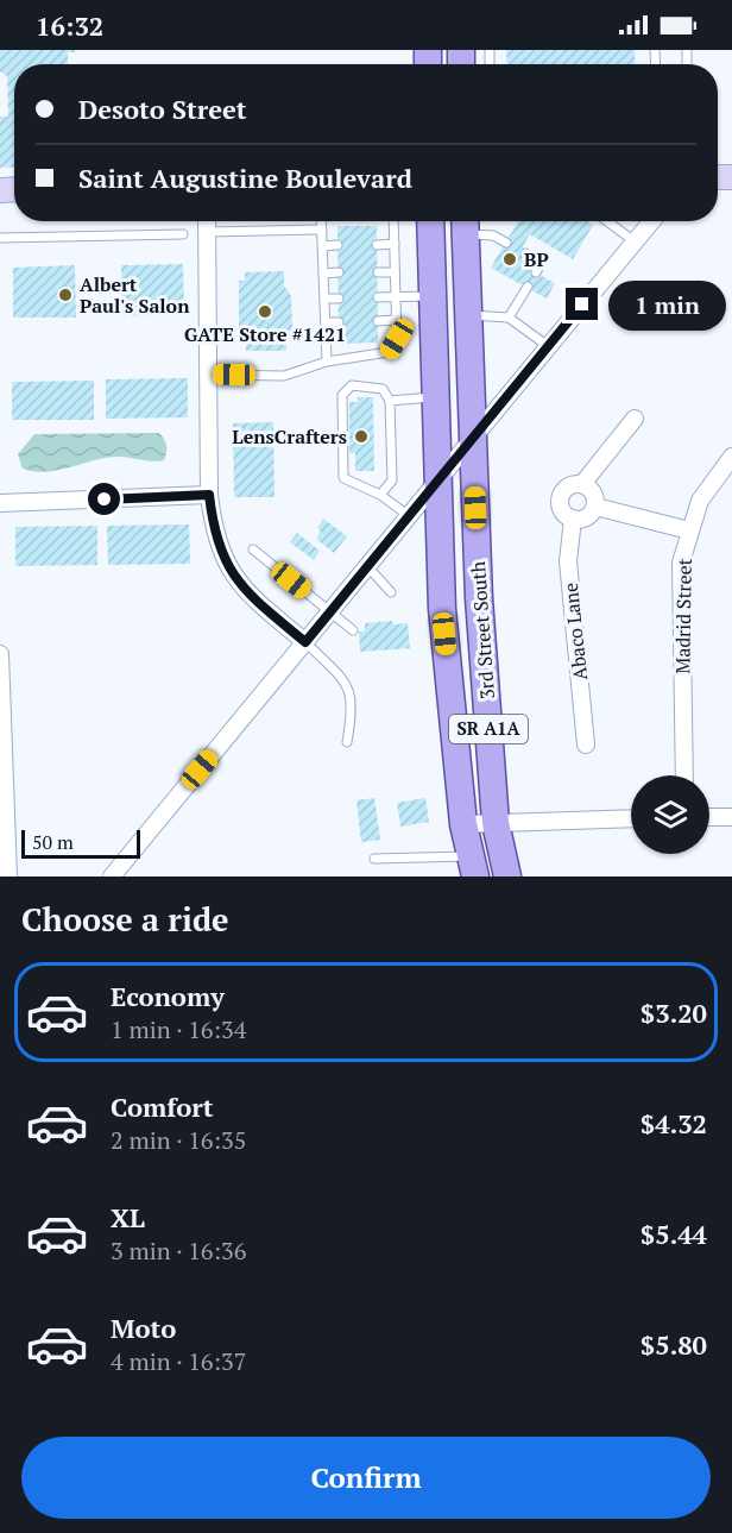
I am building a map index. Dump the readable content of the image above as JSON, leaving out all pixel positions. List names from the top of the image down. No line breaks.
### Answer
{"streets":{"main road":["3rd Street South","SR A1A"],"street":["Madrid Street","Abaco Lane"]},"places":["BP","Albert Paul's Salon","GATE Store #1421","LensCrafters"],"scale_bar":"50 m","page":{"status":"16:32","banner":["Desoto Street","Saint Augustine Boulevard"],"bubble":"1 min","scale":"50 m","heading":"Choose a ride","list":[{"name":"Economy","note":"1 min · 16:34","value":"$3.20"},{"name":"Comfort","note":"2 min · 16:35","value":"$4.32"},{"name":"XL","note":"3 min · 16:36","value":"$5.44"},{"name":"Moto","note":"4 min · 16:37","value":"$5.80"}],"buttons":"Confirm"}}
